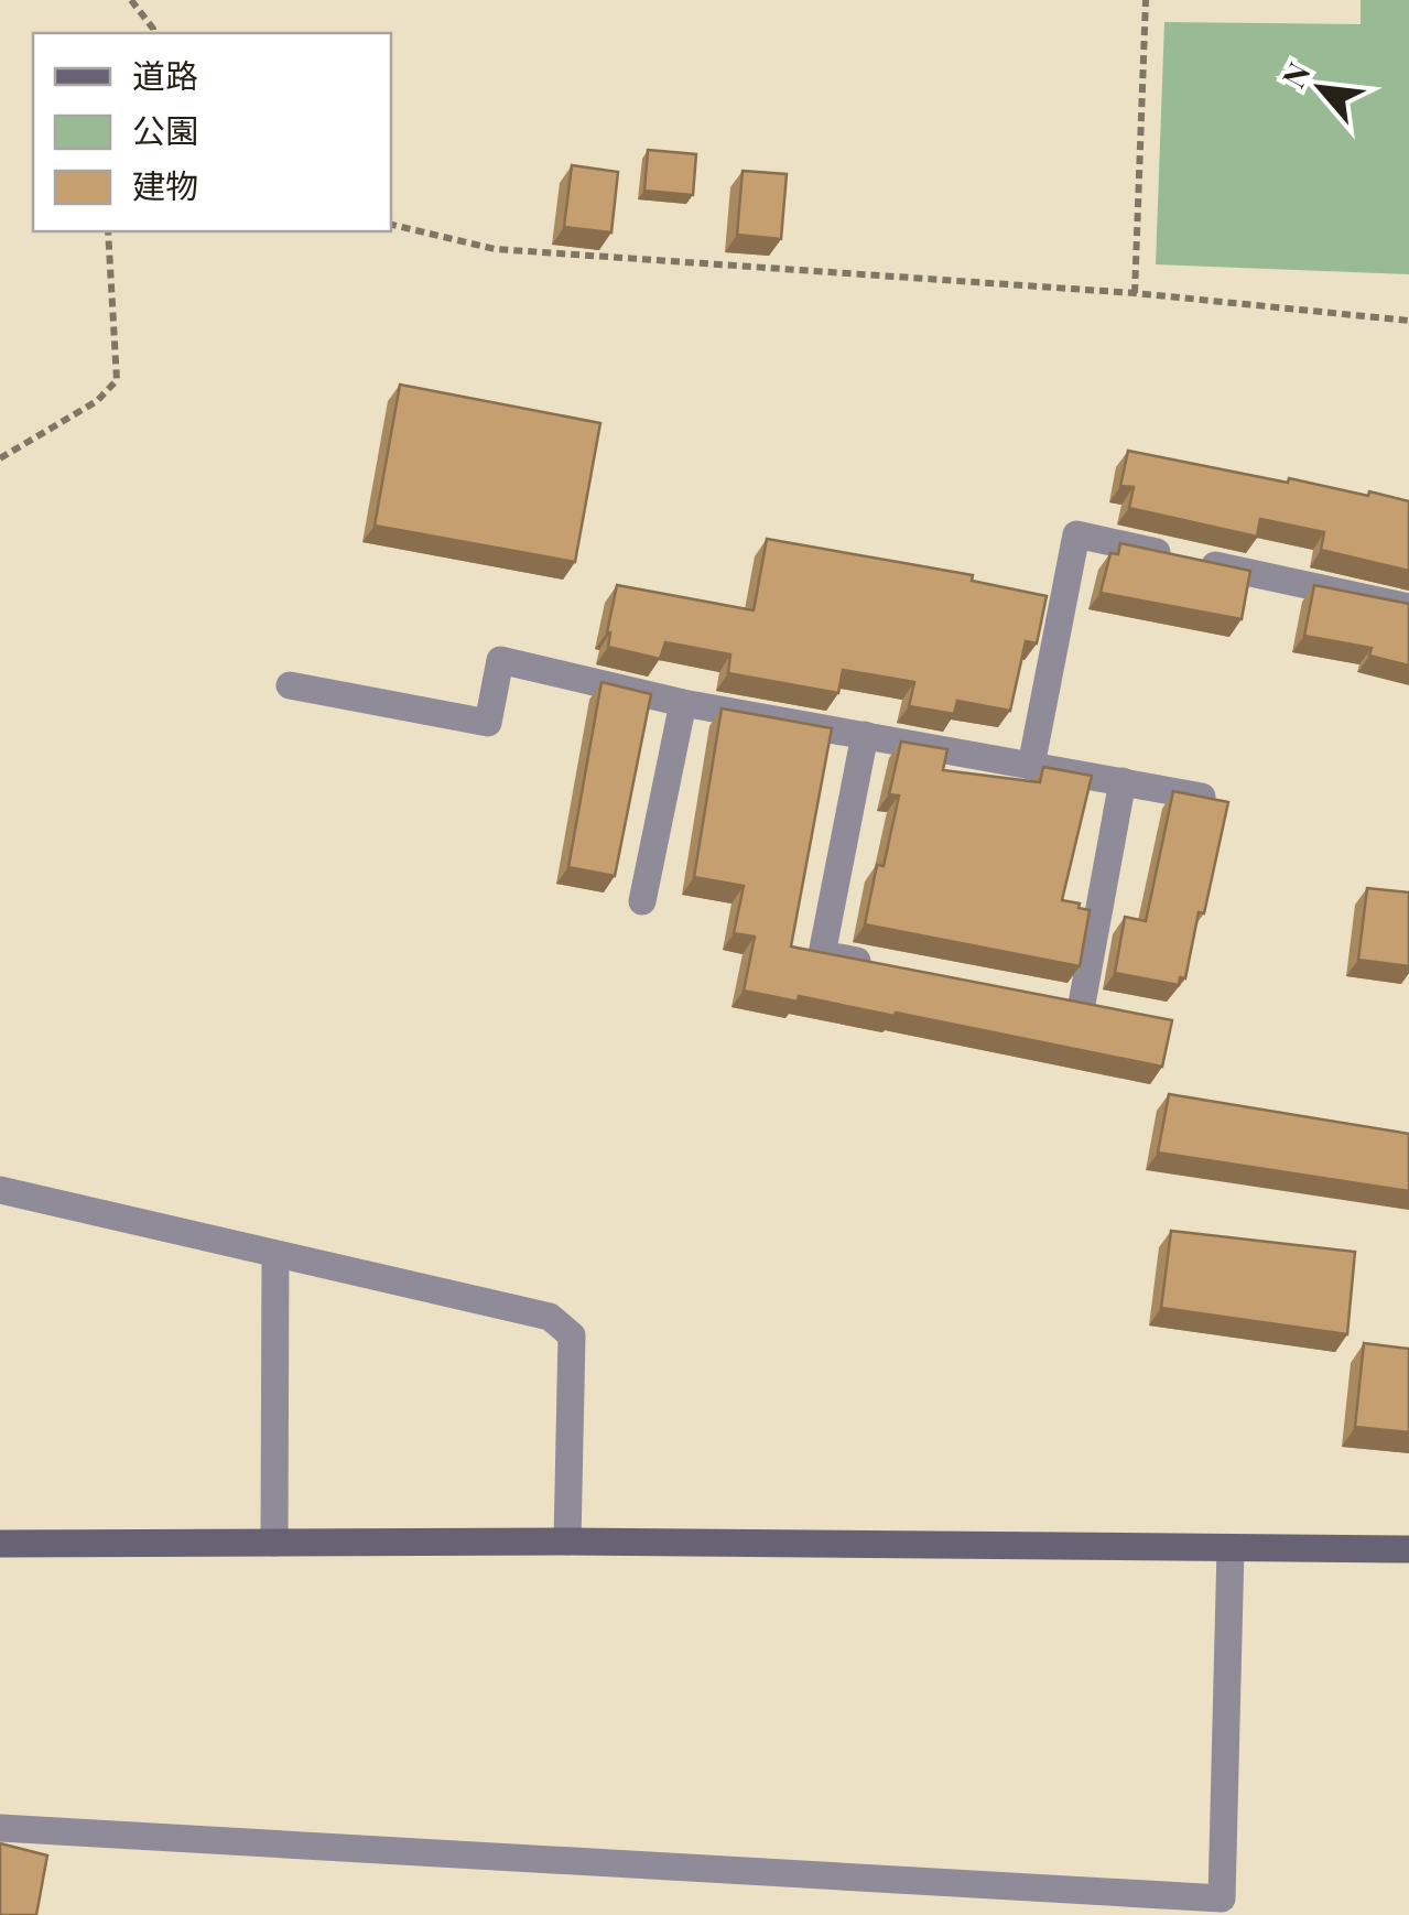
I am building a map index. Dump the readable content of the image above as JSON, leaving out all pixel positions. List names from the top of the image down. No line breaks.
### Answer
{"legend":["道路","公園","建物"],"north":"top left"}
